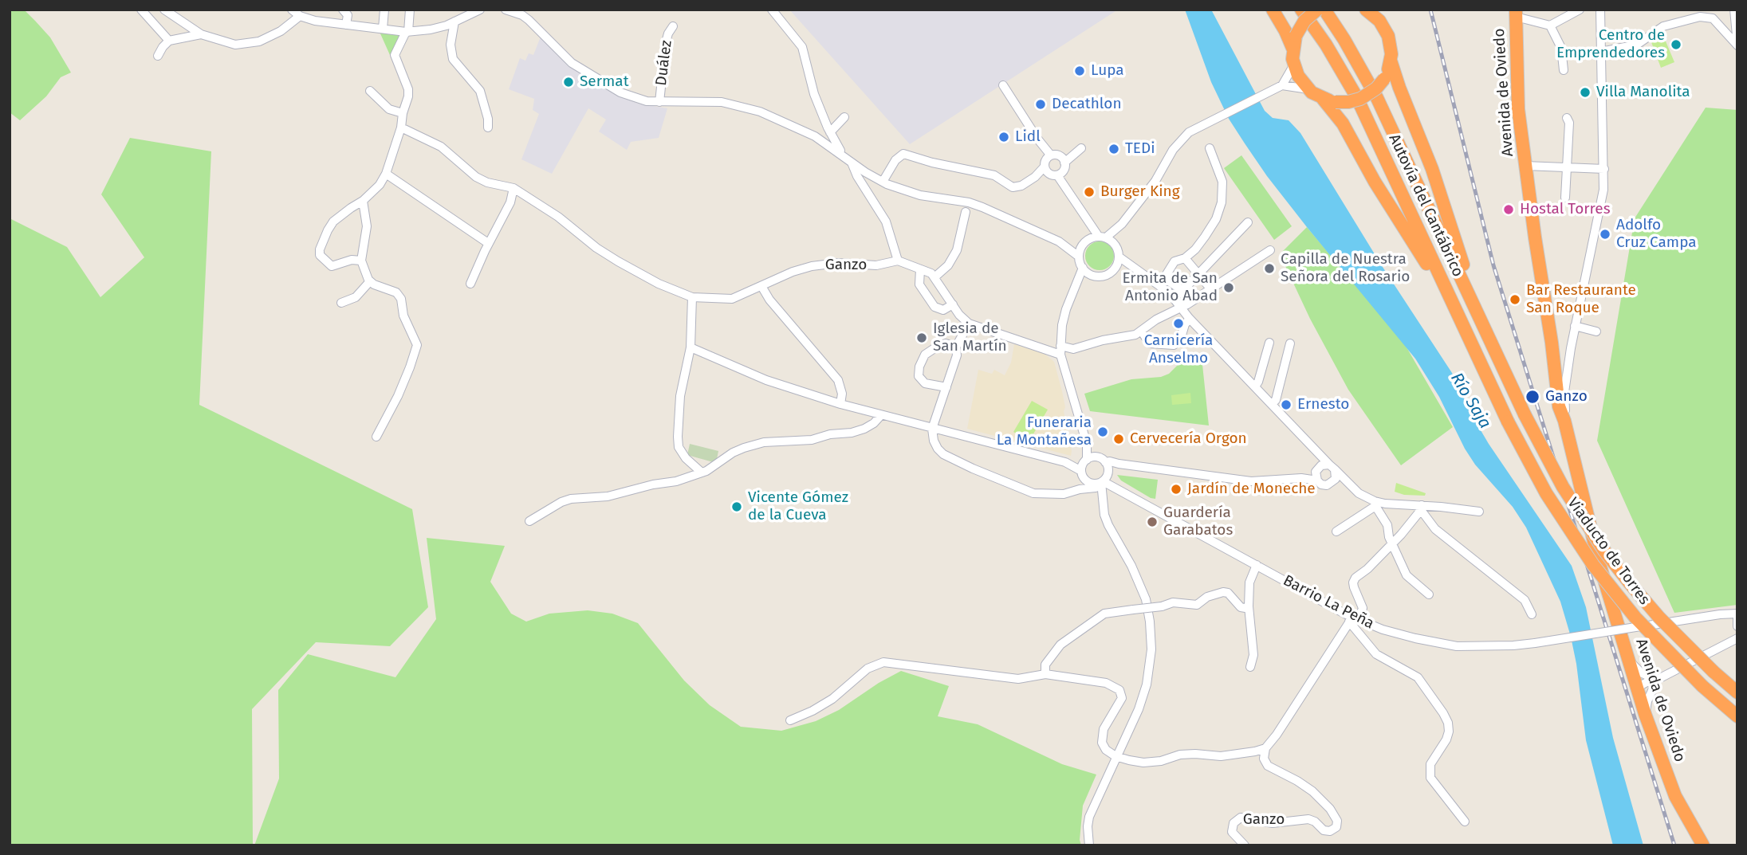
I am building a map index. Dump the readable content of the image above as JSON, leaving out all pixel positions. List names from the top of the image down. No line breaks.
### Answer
{"streets":{"highway":["Avenida de Oviedo","Autovía del Cantábrico","Viaducto de Torres"],"street":["Duález","Ganzo","Barrio La Peña"]},"crossings":[["Autovía del Cantábrico","Viaducto de Torres"]],"water":["Río Saja"],"places":["Centro de Emprendedores","Lupa","Sermat","Villa Manolita","Decathlon","Lidl","TEDi","Burger King","Hostal Torres","Adolfo Cruz Campa","Capilla de Nuestra Señora del Rosario","Ermita de San Antonio Abad","Bar Restaurante San Roque","Carnicería Anselmo","Iglesia de San Martín","Ganzo","Ernesto","Funeraria La Montañesa","Cervecería Orgon","Jardín de Moneche","Vicente Gómez de la Cueva","Guardería Garabatos"]}
